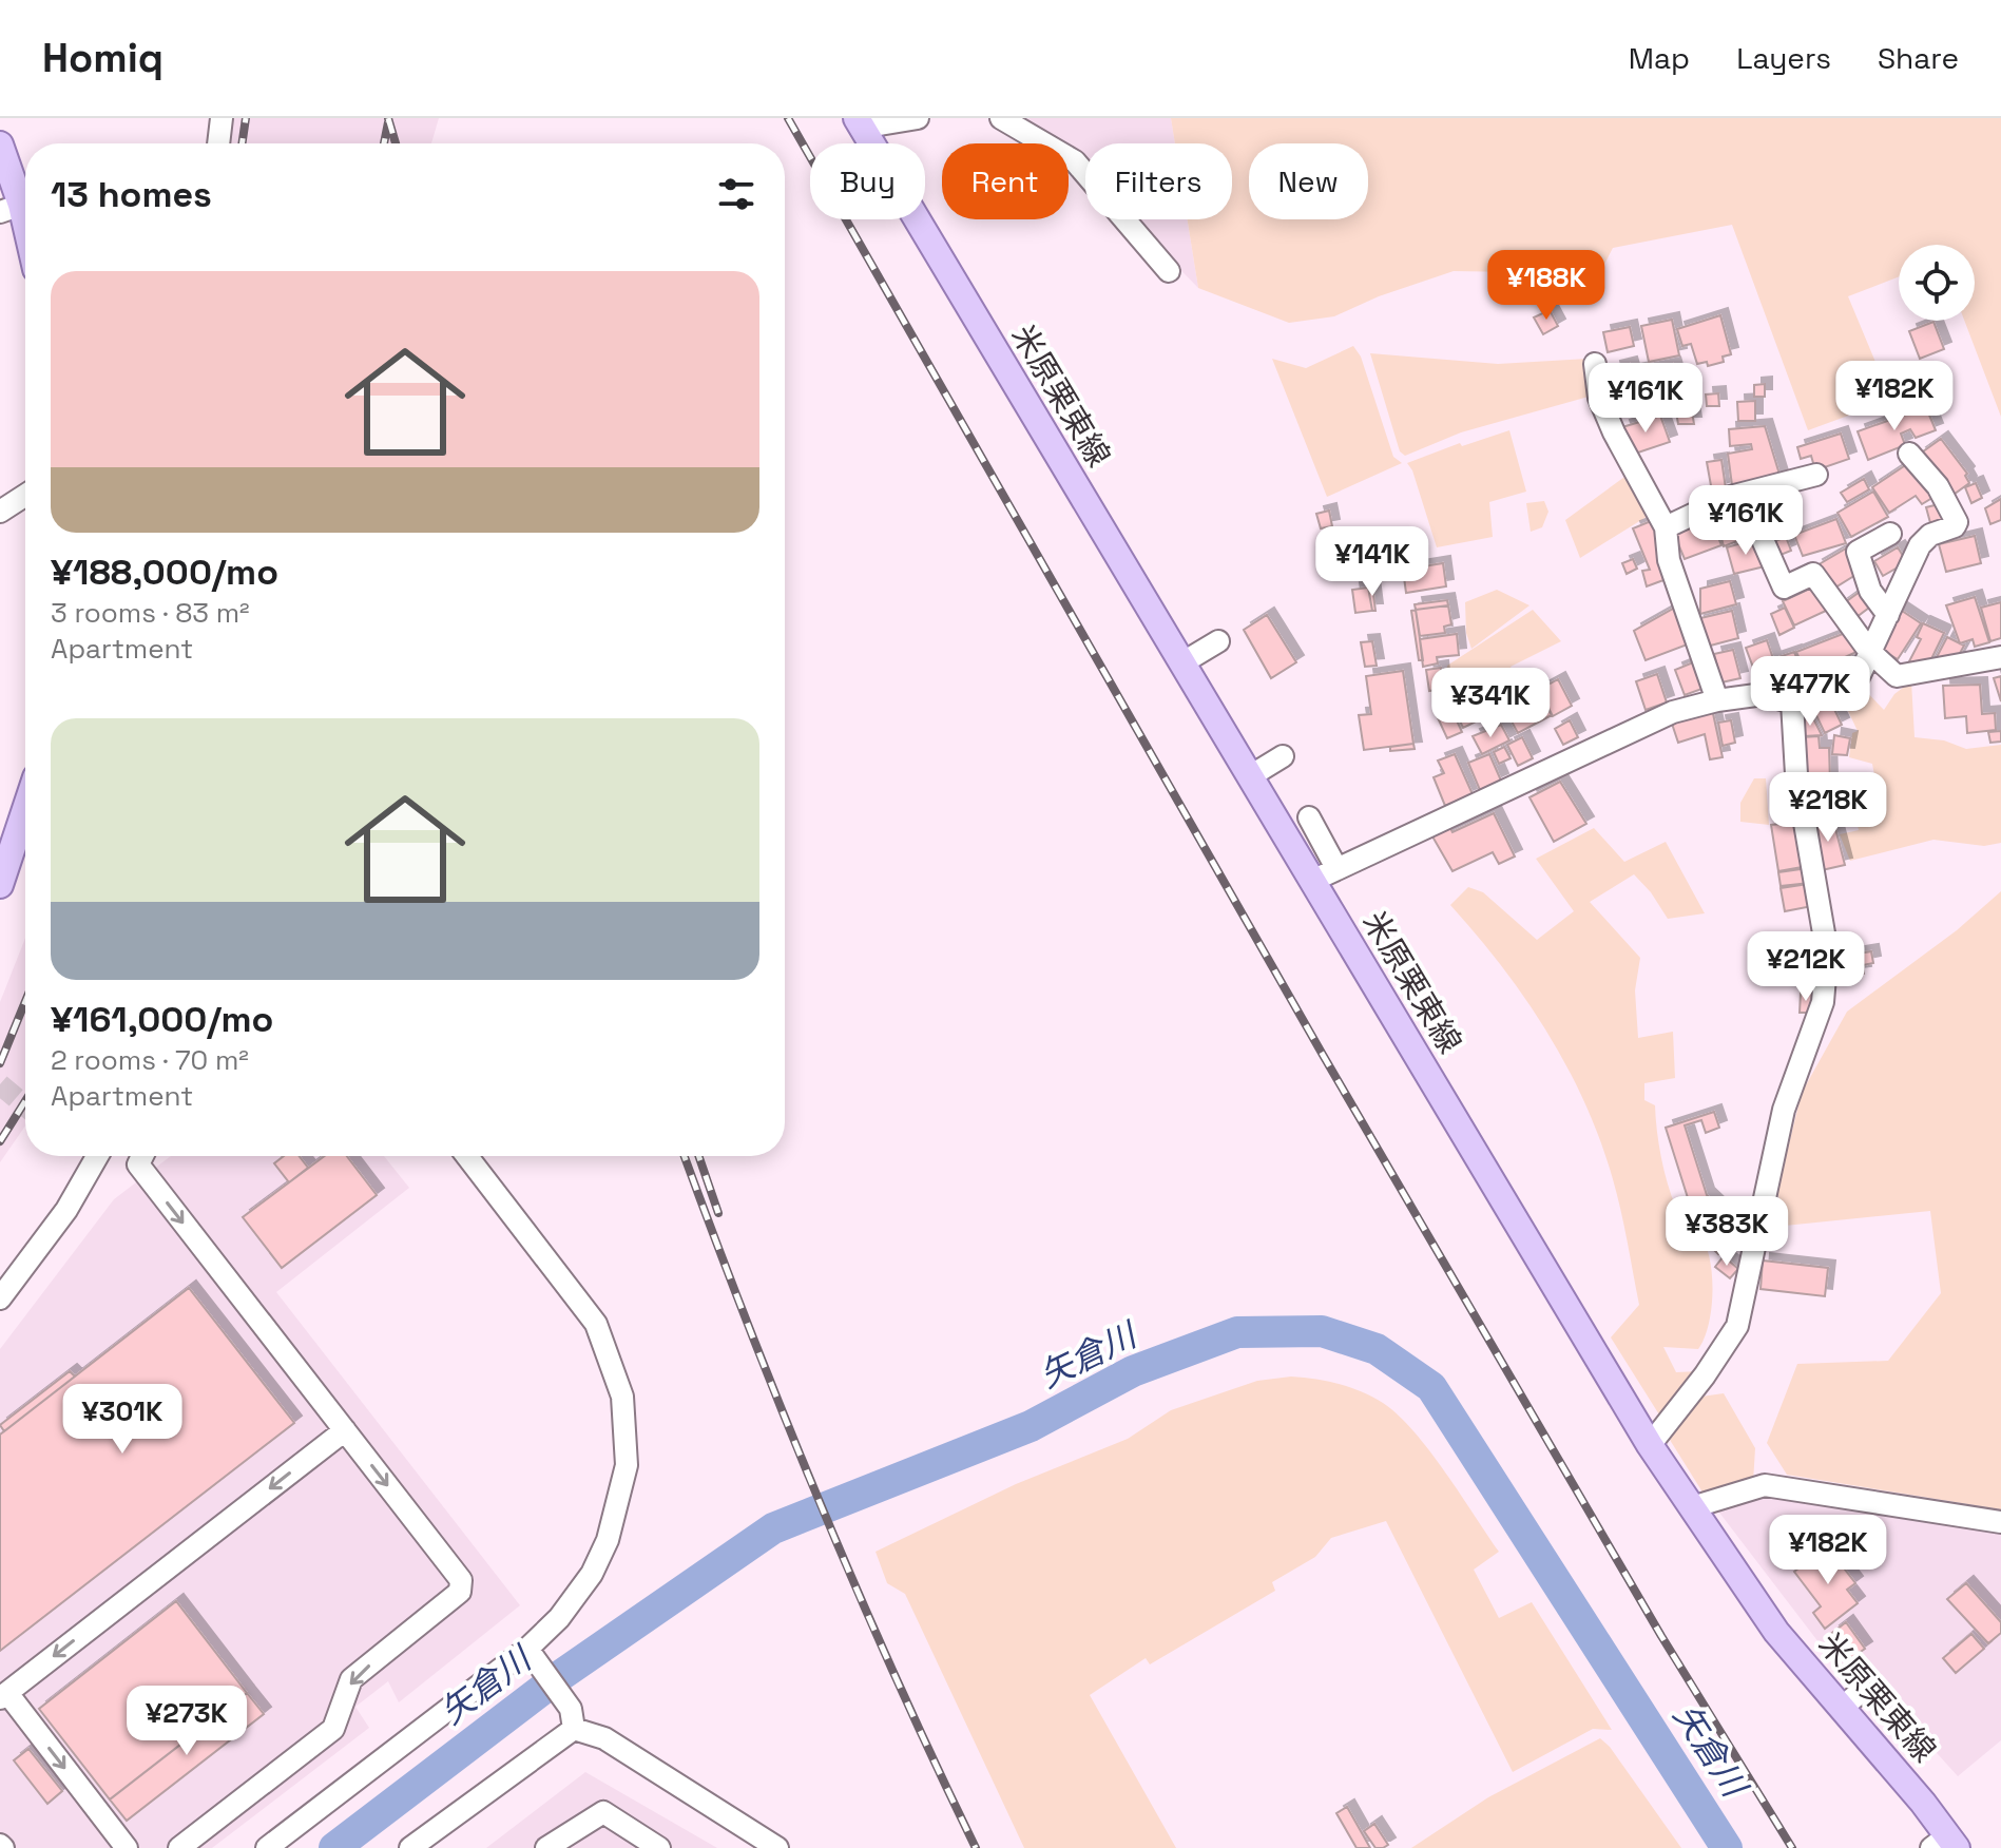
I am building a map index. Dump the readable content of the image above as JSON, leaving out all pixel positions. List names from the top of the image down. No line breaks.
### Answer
{"streets":{"main road":["米原栗東線"]},"water":["矢倉川"],"page":{"header":"Homiq","nav":["Map","Layers","Share"],"chip":["Buy","Rent","Filters","New"],"heading":"13 homes","list":[{"name":"¥188,000/mo","note":"3 rooms · 83 m² · Apartment"},{"name":"¥161,000/mo","note":"2 rooms · 70 m² · Apartment"}],"price":["¥188K","¥182K","¥161K","¥161K","¥141K","¥477K","¥341K","¥218K","¥212K","¥383K","¥301K","¥182K","¥273K"]}}
